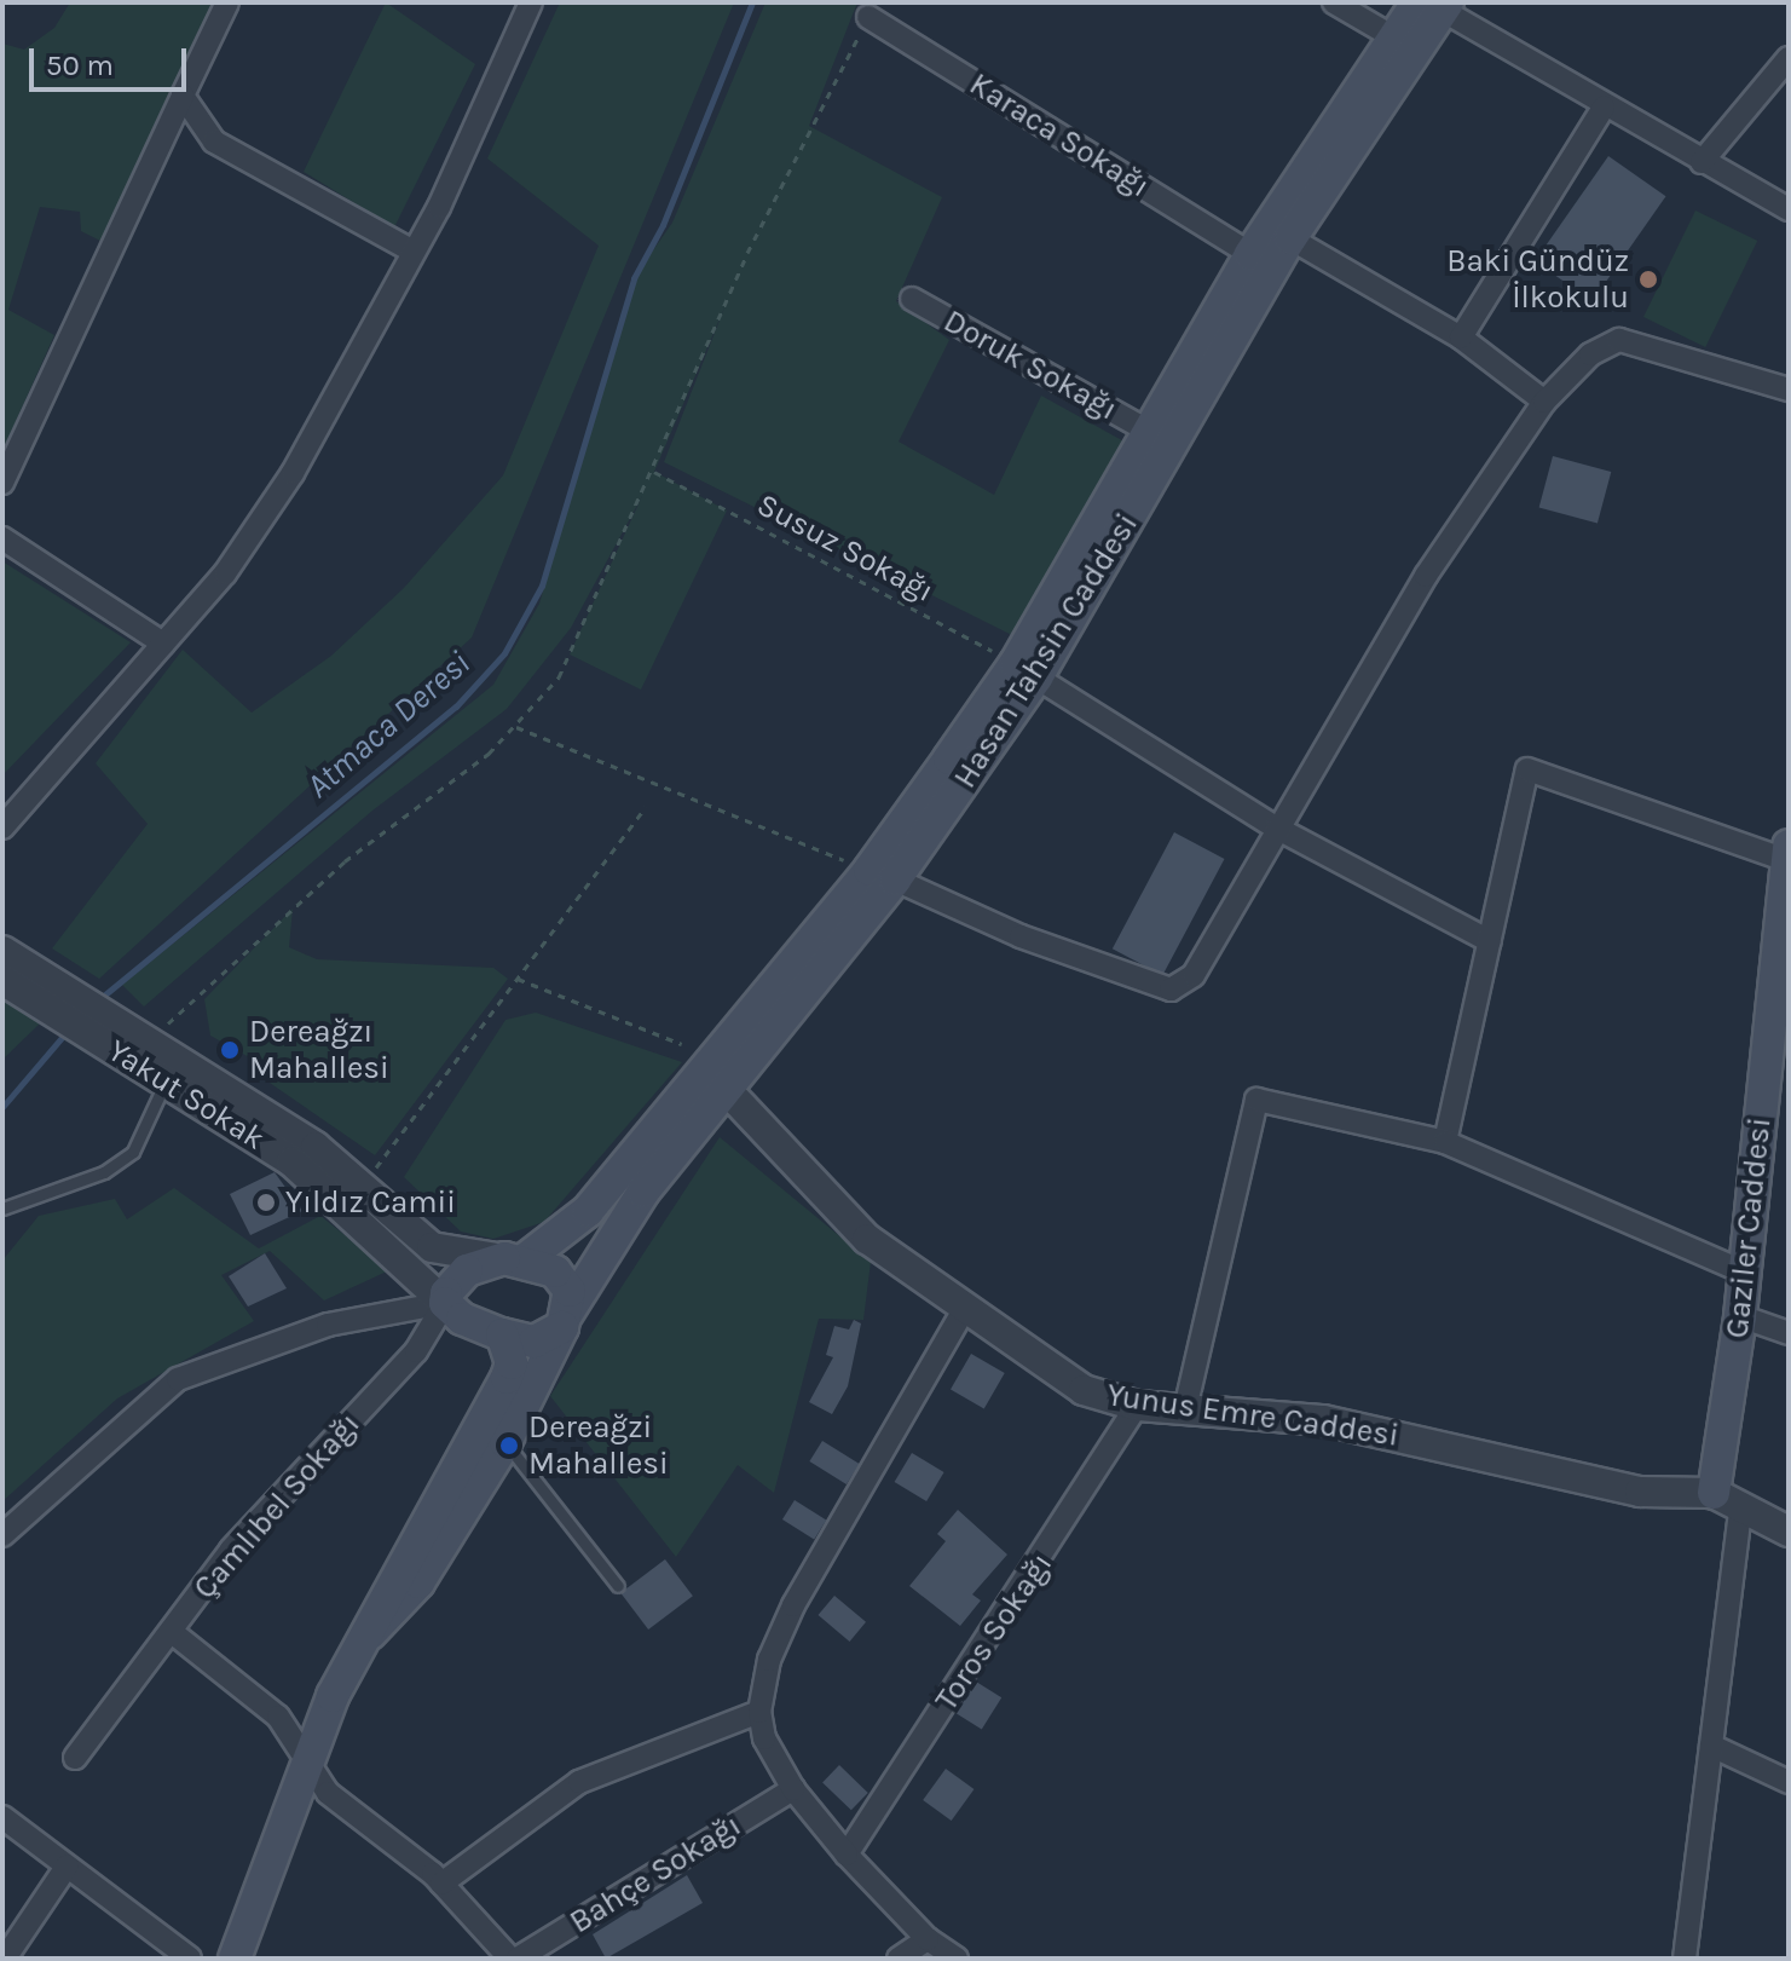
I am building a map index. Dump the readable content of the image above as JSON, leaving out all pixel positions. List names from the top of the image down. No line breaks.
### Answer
{"streets":{"main road":["Hasan Tahsin Caddesi","Gaziler Caddesi"],"street":["Karaca Sokağı","Doruk Sokağı","Yakut Sokak","Yunus Emre Caddesi","Çamlıbel Sokağı","Toros Sokağı","Bahçe Sokağı"],"path":["Susuz Sokağı"]},"crossings":[["Karaca Sokağı","Hasan Tahsin Caddesi"],["Doruk Sokağı","Hasan Tahsin Caddesi"],["Susuz Sokağı","Hasan Tahsin Caddesi"],["Hasan Tahsin Caddesi","Yakut Sokak"],["Hasan Tahsin Caddesi","Yunus Emre Caddesi"],["Hasan Tahsin Caddesi","Çamlıbel Sokağı"],["Yakut Sokak","Çamlıbel Sokağı"],["Gaziler Caddesi","Yunus Emre Caddesi"],["Yunus Emre Caddesi","Toros Sokağı"]],"water":["Atmaca Deresi"],"places":["Baki Gündüz İlkokulu","Dereağzı Mahallesi","Yıldız Camii","Dereağzi Mahallesi"],"scale_bar":"50 m"}
